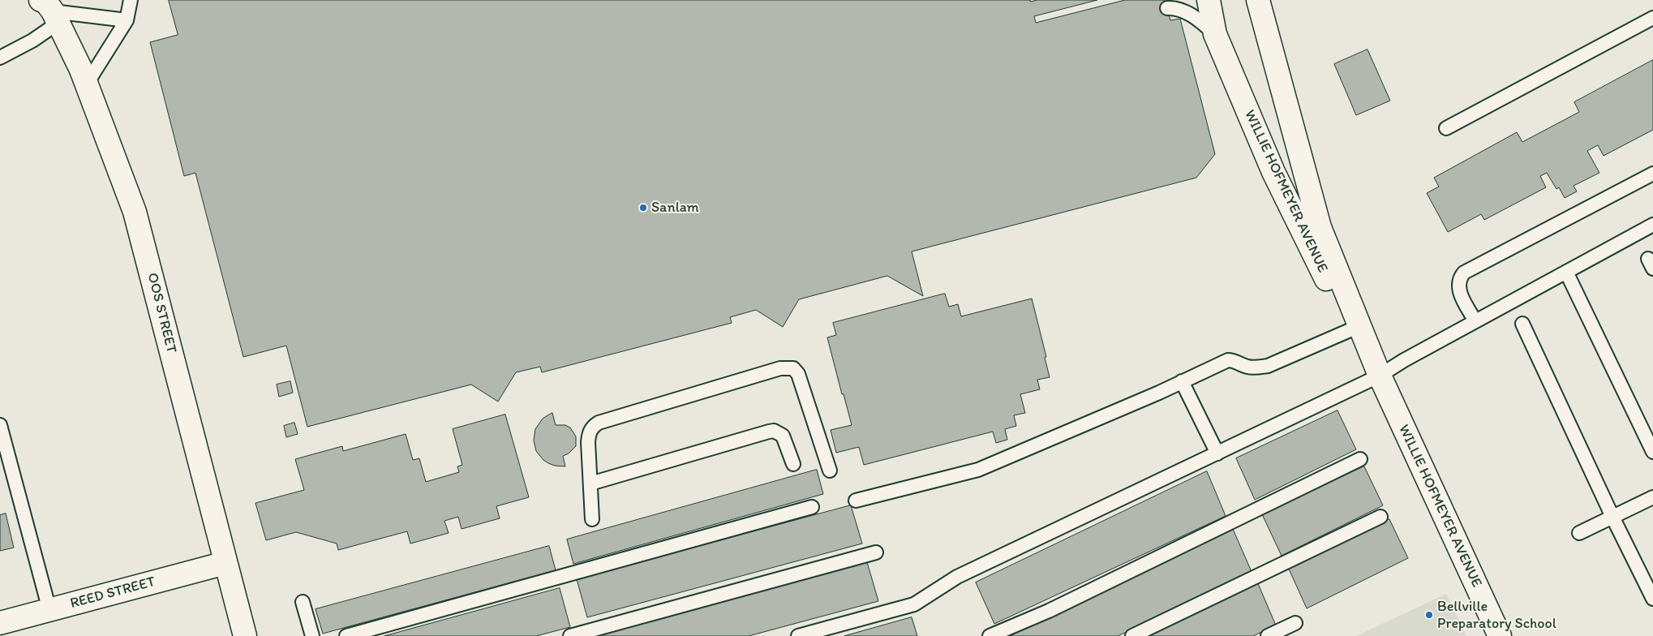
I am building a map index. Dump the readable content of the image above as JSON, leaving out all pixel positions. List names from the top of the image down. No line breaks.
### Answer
{"streets":{"street":["WILLIE HOFMEYER AVENUE","OOS STREET","REED STREET"]},"crossings":[["OOS STREET","REED STREET"]],"places":["Sanlam","Bellville Preparatory School"]}
